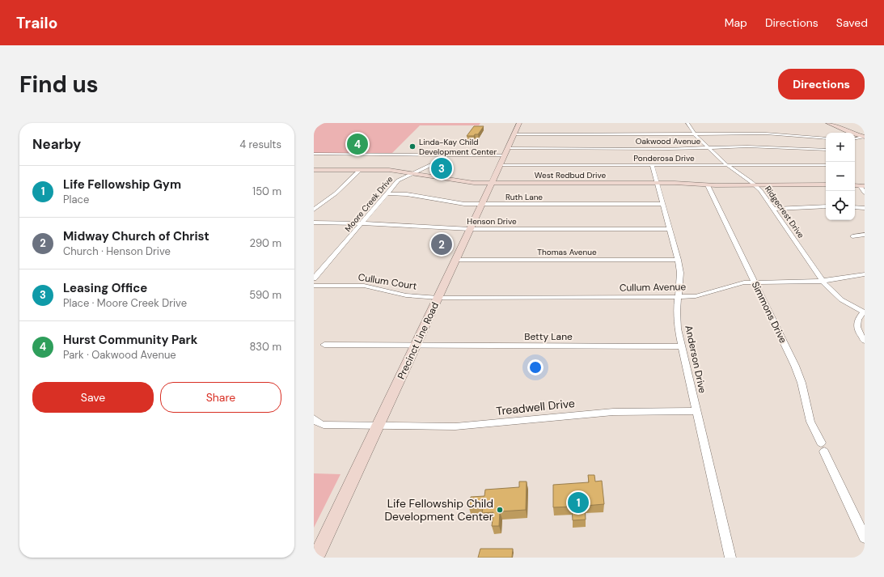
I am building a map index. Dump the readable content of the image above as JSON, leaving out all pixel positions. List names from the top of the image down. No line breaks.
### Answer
{"streets":{"street":["Oakwood Avenue","Ponderosa Drive","West Redbud Drive","Ruth Lane","Moore Creek Drive","Ridgecrest Drive","Henson Drive","Thomas Avenue","Cullum Court","Cullum Avenue","Simmons Drive","Betty Lane","Precinct Line Road","Anderson Drive","Treadwell Drive"]},"crossings":[["Oakwood Avenue","Moore Creek Drive"],["Oakwood Avenue","Ridgecrest Drive"],["Oakwood Avenue","Precinct Line Road"],["Ponderosa Drive","Ridgecrest Drive"],["Ponderosa Drive","Precinct Line Road"],["Ponderosa Drive","Anderson Drive"],["West Redbud Drive","Moore Creek Drive"],["West Redbud Drive","Ridgecrest Drive"],["West Redbud Drive","Simmons Drive"],["West Redbud Drive","Precinct Line Road"],["West Redbud Drive","Anderson Drive"],["Ruth Lane","Moore Creek Drive"],["Ruth Lane","Precinct Line Road"],["Ruth Lane","Anderson Drive"],["Moore Creek Drive","Henson Drive"],["Ridgecrest Drive","Cullum Avenue"],["Henson Drive","Precinct Line Road"],["Henson Drive","Anderson Drive"],["Thomas Avenue","Precinct Line Road"],["Thomas Avenue","Anderson Drive"],["Cullum Court","Cullum Avenue"],["Cullum Court","Precinct Line Road"],["Cullum Avenue","Simmons Drive"],["Cullum Avenue","Precinct Line Road"],["Cullum Avenue","Anderson Drive"],["Betty Lane","Precinct Line Road"],["Betty Lane","Anderson Drive"],["Precinct Line Road","Treadwell Drive"],["Anderson Drive","Treadwell Drive"]],"places":["Linda-Kay Child Development Center","Life Fellowship Child Development Center"],"page":{"header":"Trailo","nav":["Map","Directions","Saved"],"buttons":["Directions",["Save","Share"]],"title":"Find us","heading":["Nearby","4 results"],"pins":["4","3","2","1"],"map_buttons":["+","−"],"list":[{"mark":"1","name":"Life Fellowship Gym","note":"Place","value":"150 m"},{"mark":"2","name":"Midway Church of Christ","note":"Church · Henson Drive","value":"290 m"},{"mark":"3","name":"Leasing Office","note":"Place · Moore Creek Drive","value":"590 m"},{"mark":"4","name":"Hurst Community Park","note":"Park · Oakwood Avenue","value":"830 m"}]}}
